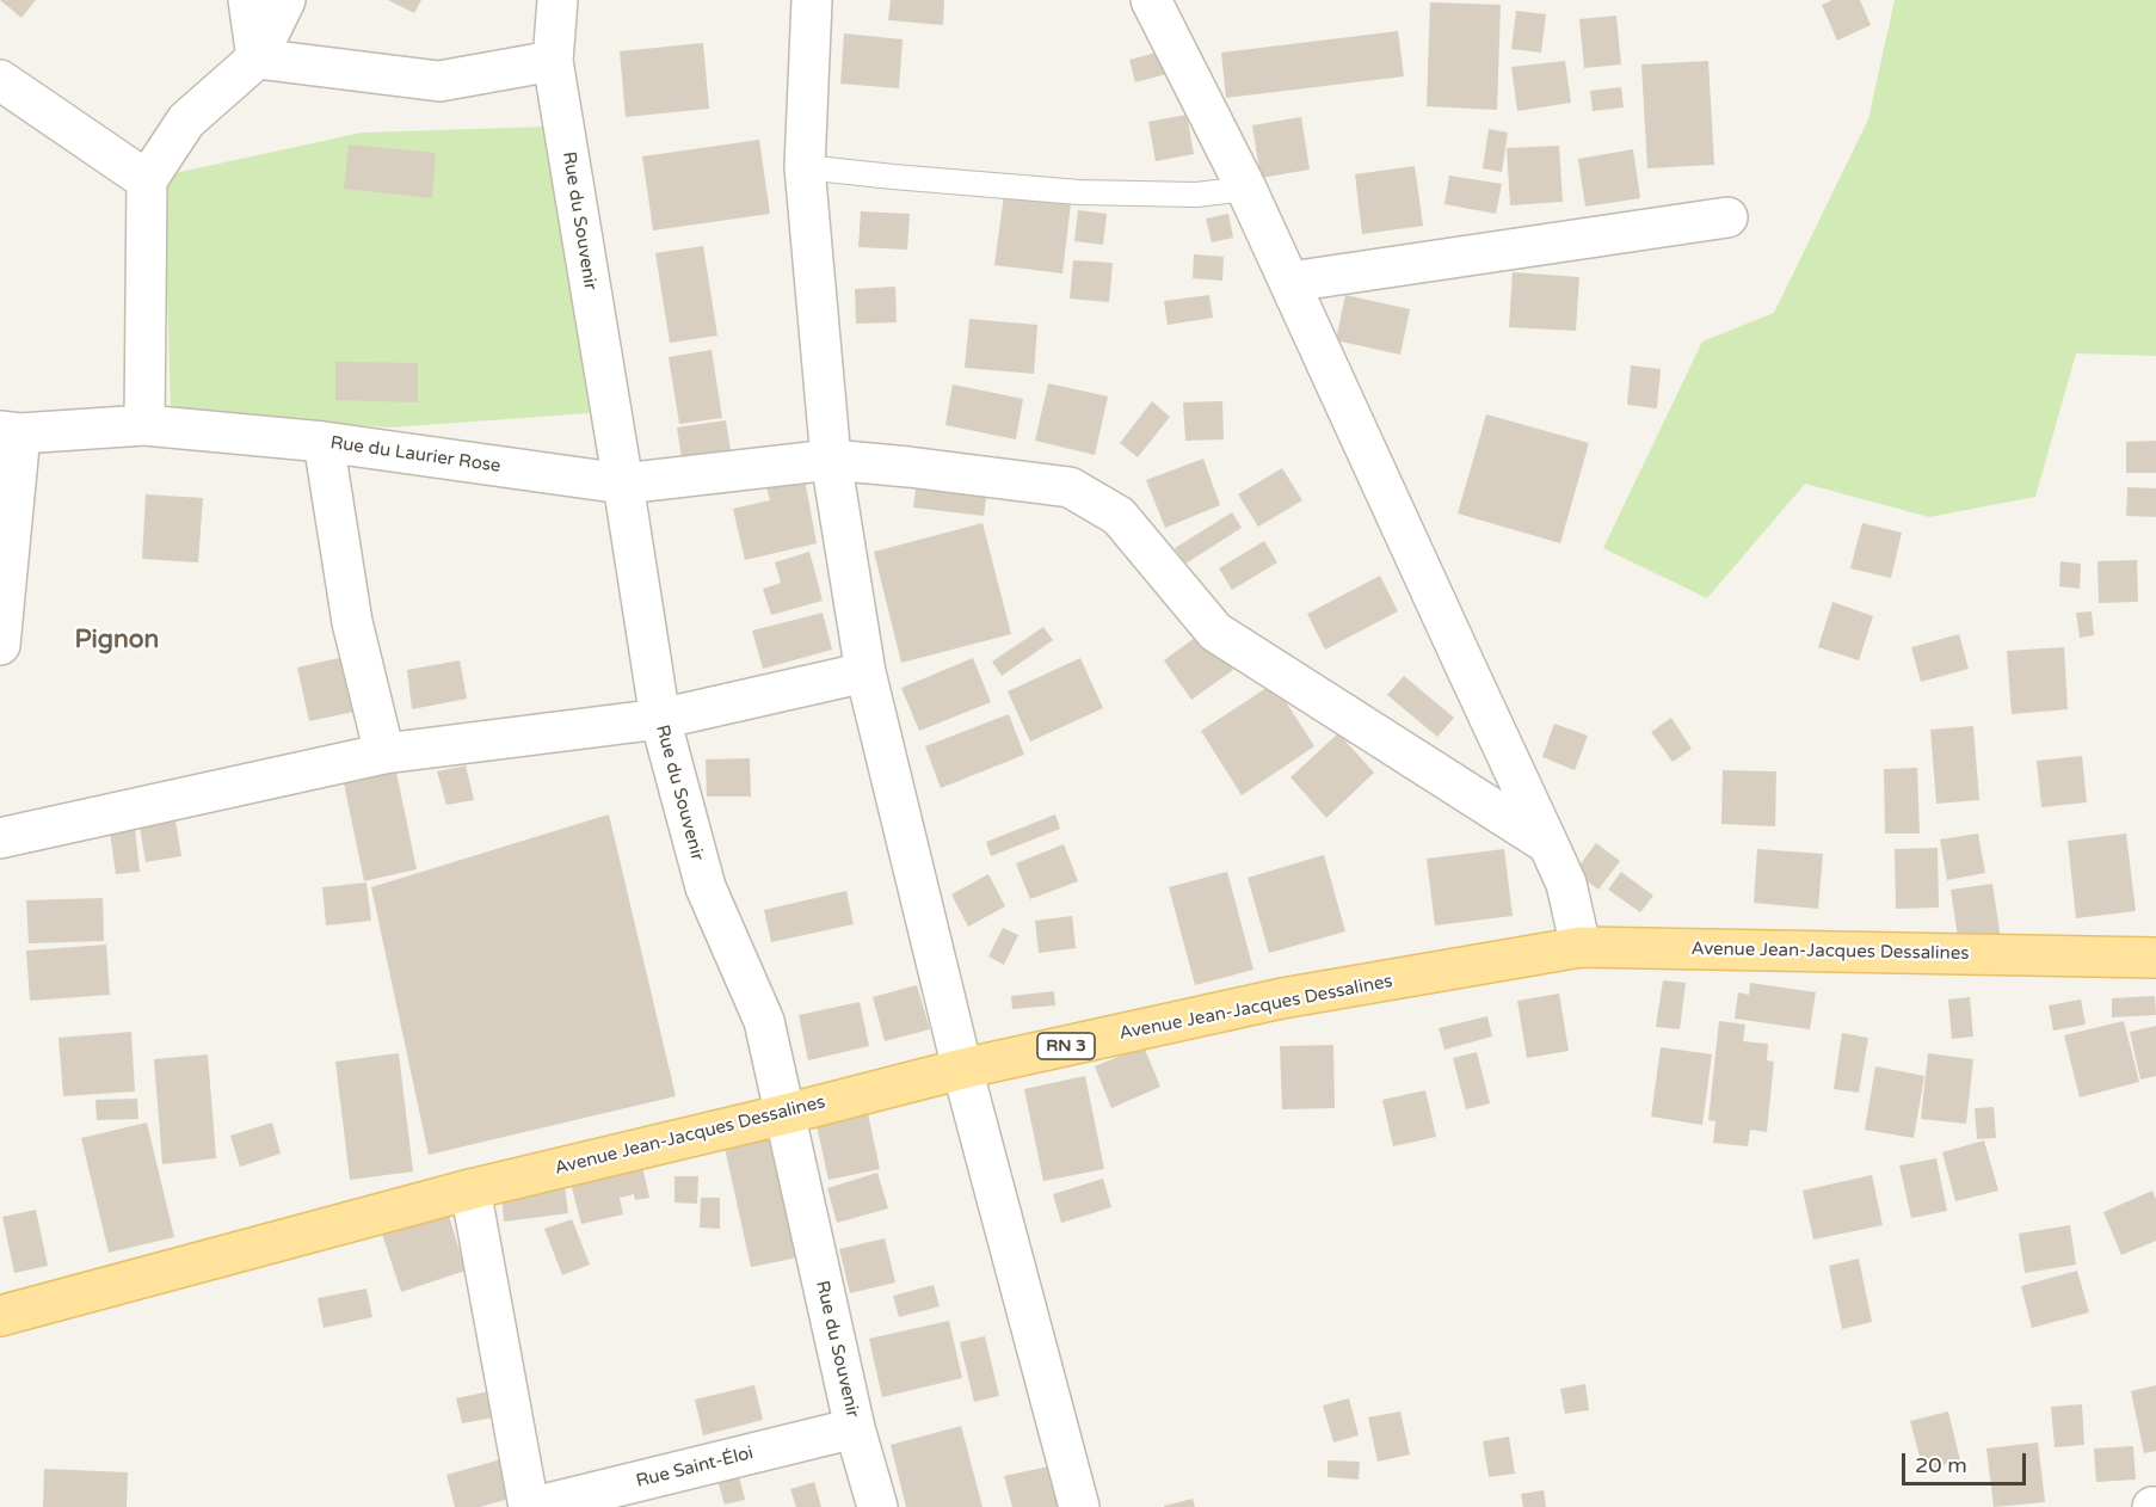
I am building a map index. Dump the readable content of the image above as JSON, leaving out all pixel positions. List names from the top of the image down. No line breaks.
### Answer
{"streets":{"main road":["Avenue Jean-Jacques Dessalines","RN 3"],"street":["Rue du Souvenir","Rue du Laurier Rose","Rue Saint-Éloi"]},"crossings":[["Rue du Souvenir","Rue du Laurier Rose"],["Rue du Souvenir","Avenue Jean-Jacques Dessalines"],["Rue du Souvenir","Rue Saint-Éloi"]],"districts":["Pignon"],"scale_bar":"20 m"}
